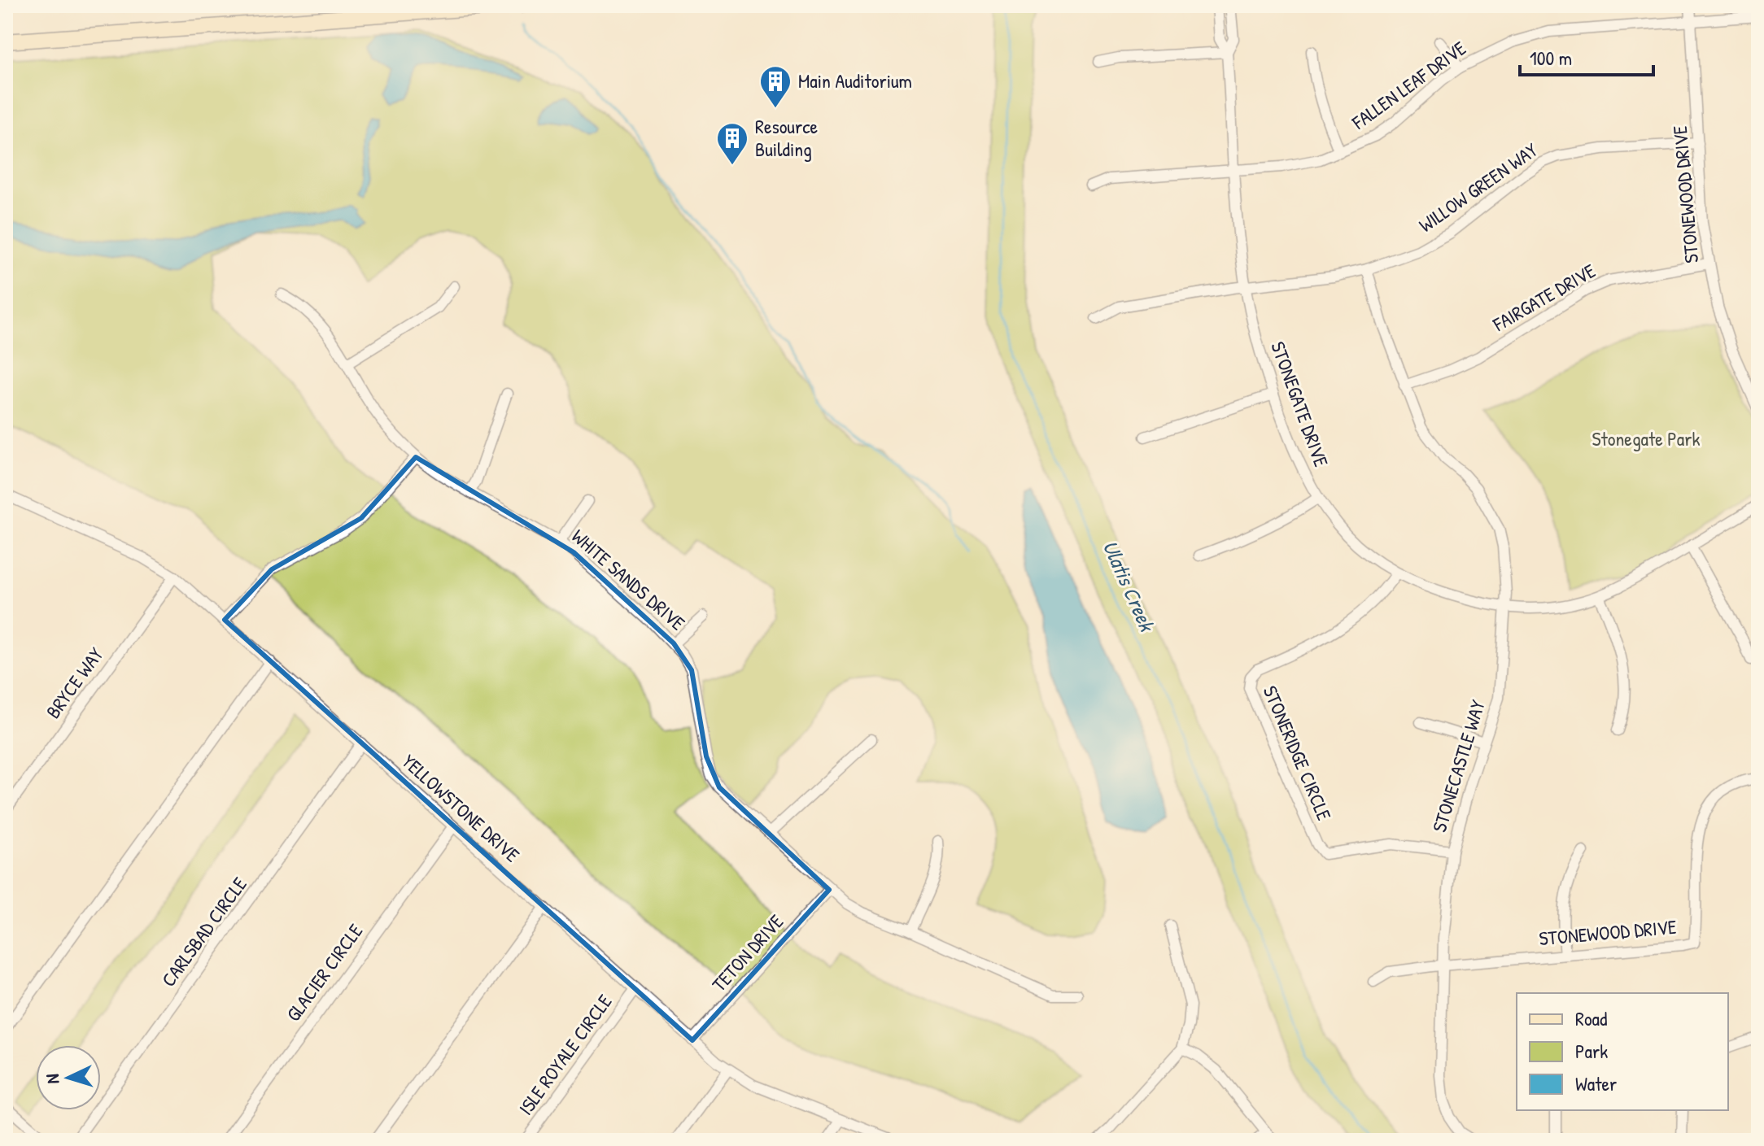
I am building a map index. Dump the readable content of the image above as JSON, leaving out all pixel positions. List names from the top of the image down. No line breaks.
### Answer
{"streets":{"street":["FALLEN LEAF DRIVE","WILLOW GREEN WAY","STONEWOOD DRIVE","FAIRGATE DRIVE","STONEGATE DRIVE","WHITE SANDS DRIVE","BRYCE WAY","STONERIDGE CIRCLE","STONECASTLE WAY","YELLOWSTONE DRIVE","CARLSBAD CIRCLE","TETON DRIVE","GLACIER CIRCLE","ISLE ROYALE CIRCLE"]},"crossings":[["FALLEN LEAF DRIVE","STONEWOOD DRIVE"],["FALLEN LEAF DRIVE","STONEGATE DRIVE"],["WILLOW GREEN WAY","STONEWOOD DRIVE"],["WILLOW GREEN WAY","STONEGATE DRIVE"],["WILLOW GREEN WAY","STONECASTLE WAY"],["STONEWOOD DRIVE","FAIRGATE DRIVE"],["STONEWOOD DRIVE","STONECASTLE WAY"],["FAIRGATE DRIVE","STONECASTLE WAY"],["STONEGATE DRIVE","STONERIDGE CIRCLE"],["STONEGATE DRIVE","STONECASTLE WAY"],["WHITE SANDS DRIVE","TETON DRIVE"],["BRYCE WAY","YELLOWSTONE DRIVE"],["STONERIDGE CIRCLE","STONECASTLE WAY"],["YELLOWSTONE DRIVE","CARLSBAD CIRCLE"],["YELLOWSTONE DRIVE","TETON DRIVE"],["YELLOWSTONE DRIVE","GLACIER CIRCLE"],["YELLOWSTONE DRIVE","ISLE ROYALE CIRCLE"]],"water":["Ulatis Creek"],"parks":["Stonegate Park"],"places":{"building":["Main Auditorium","Resource Building"]},"legend":["Road","Park","Water"],"scale_bar":"100 m","north":"left"}
